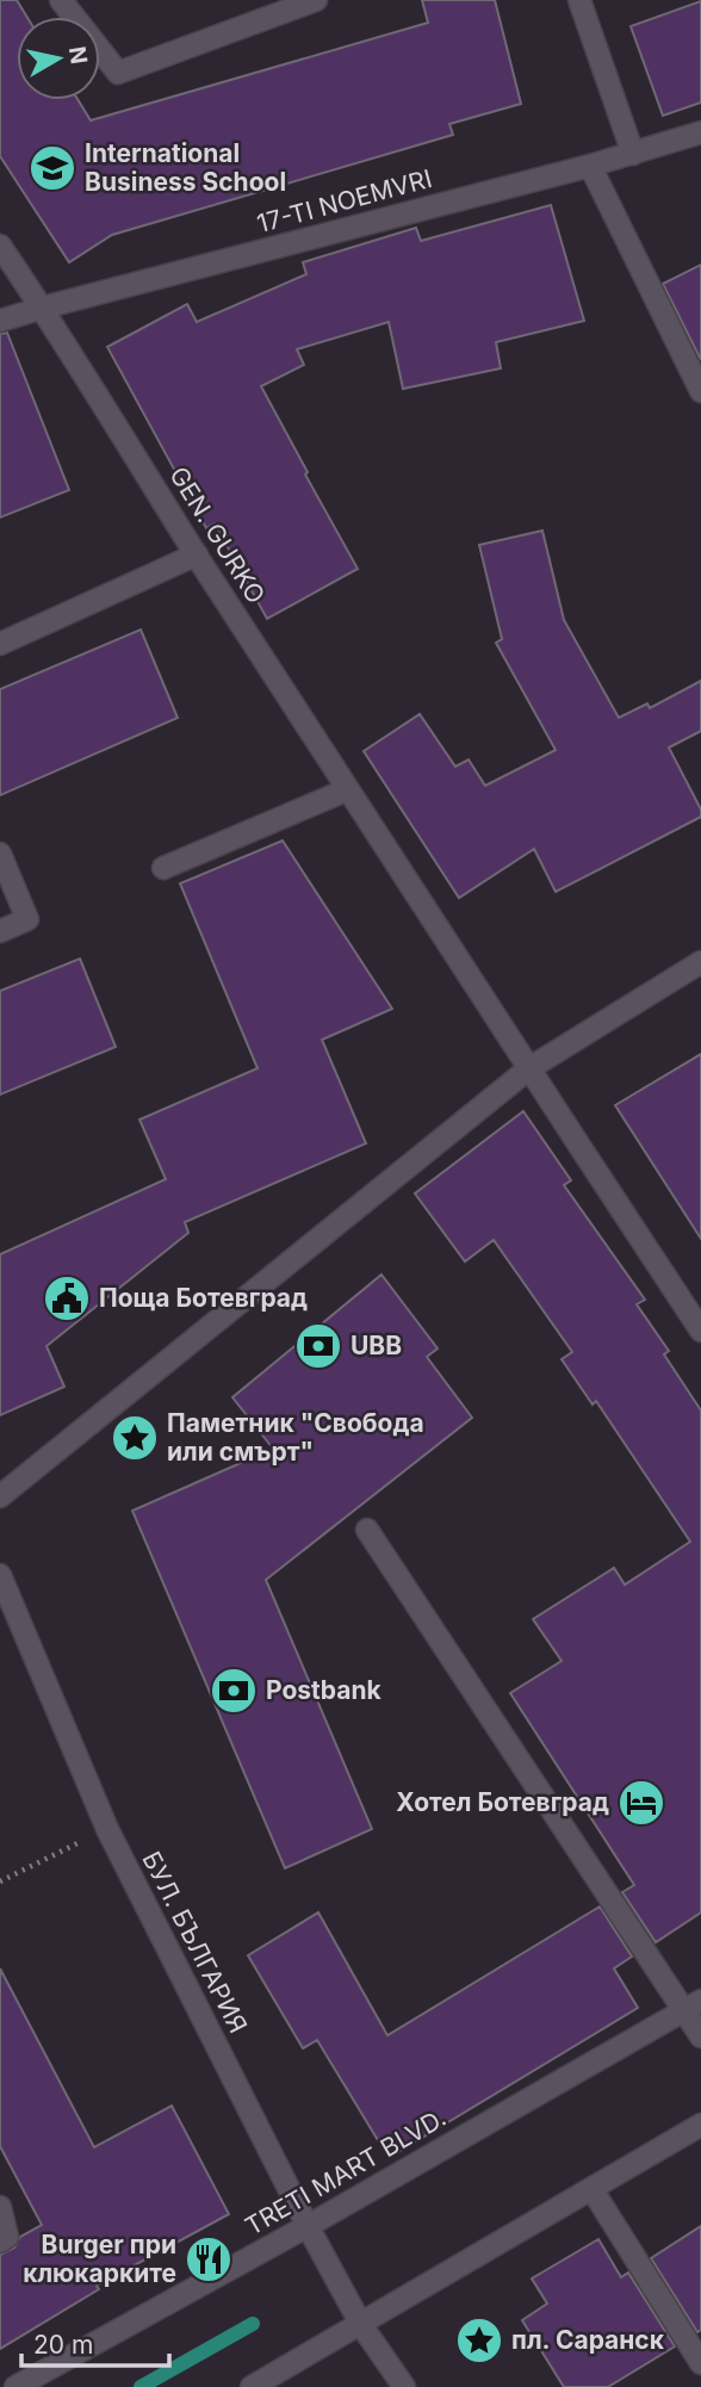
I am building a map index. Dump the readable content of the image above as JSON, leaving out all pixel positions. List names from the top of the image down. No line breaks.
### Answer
{"streets":{"street":["17-TI NOEMVRI","GEN. GURKO","БУЛ. БЪЛГАРИЯ","TRETI MART BLVD."]},"crossings":[["17-TI NOEMVRI","GEN. GURKO"],["БУЛ. БЪЛГАРИЯ","TRETI MART BLVD."]],"places":{"school or university":["International Business School"],"public building":["Поща Ботевград"],"bank":["UBB","Postbank"],"place":["Паметник \"Свобода или смърт\"","пл. Саранск"],"hotel":["Хотел Ботевград"],"restaurant":["Burger при клюкарките"]},"scale_bar":"20 m","north":"right"}
